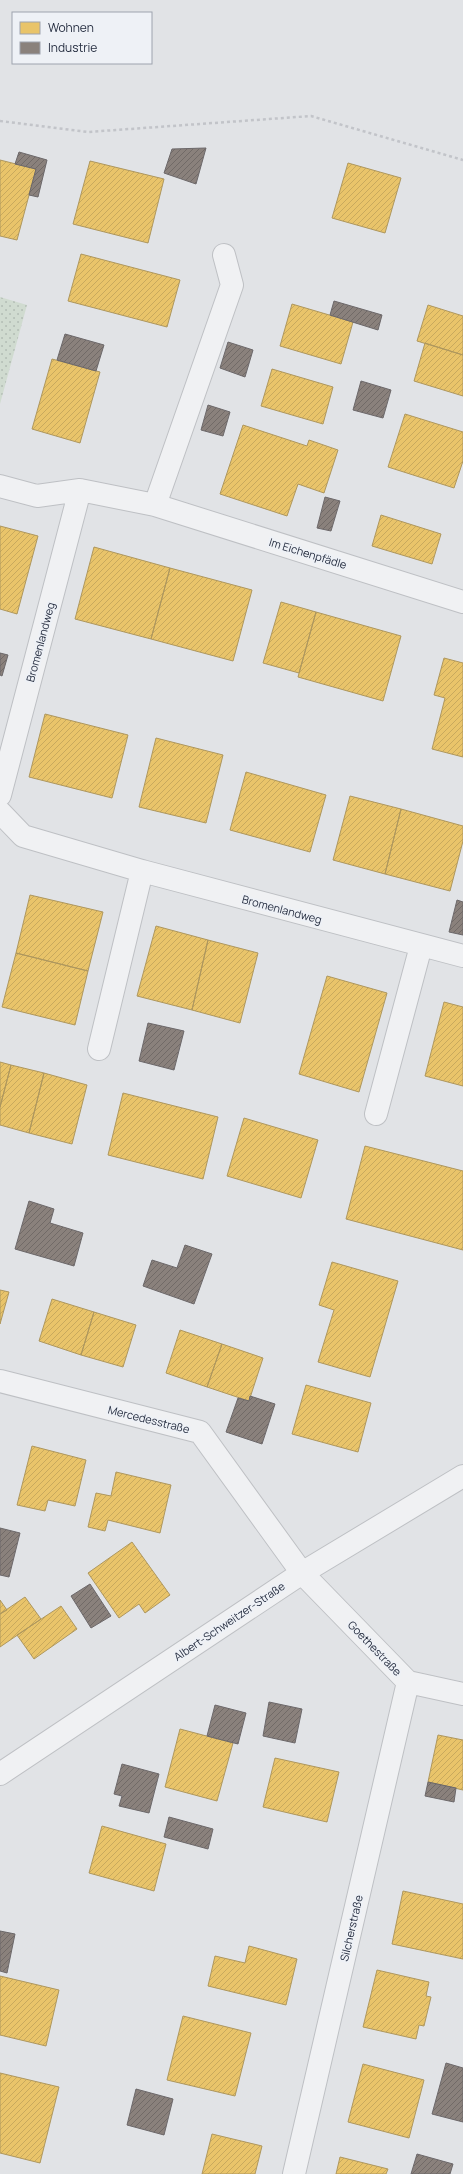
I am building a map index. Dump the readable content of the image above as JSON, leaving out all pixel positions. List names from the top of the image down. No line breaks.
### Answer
{"streets":{"street":["Im Eichenpfädle","Bromenlandweg","Mercedesstraße","Albert-Schweitzer-Straße","Goethestraße","Silcherstraße"]},"crossings":[["Im Eichenpfädle","Bromenlandweg"],["Mercedesstraße","Albert-Schweitzer-Straße"],["Mercedesstraße","Goethestraße"],["Albert-Schweitzer-Straße","Goethestraße"],["Goethestraße","Silcherstraße"]],"legend":["Wohnen","Industrie"]}
